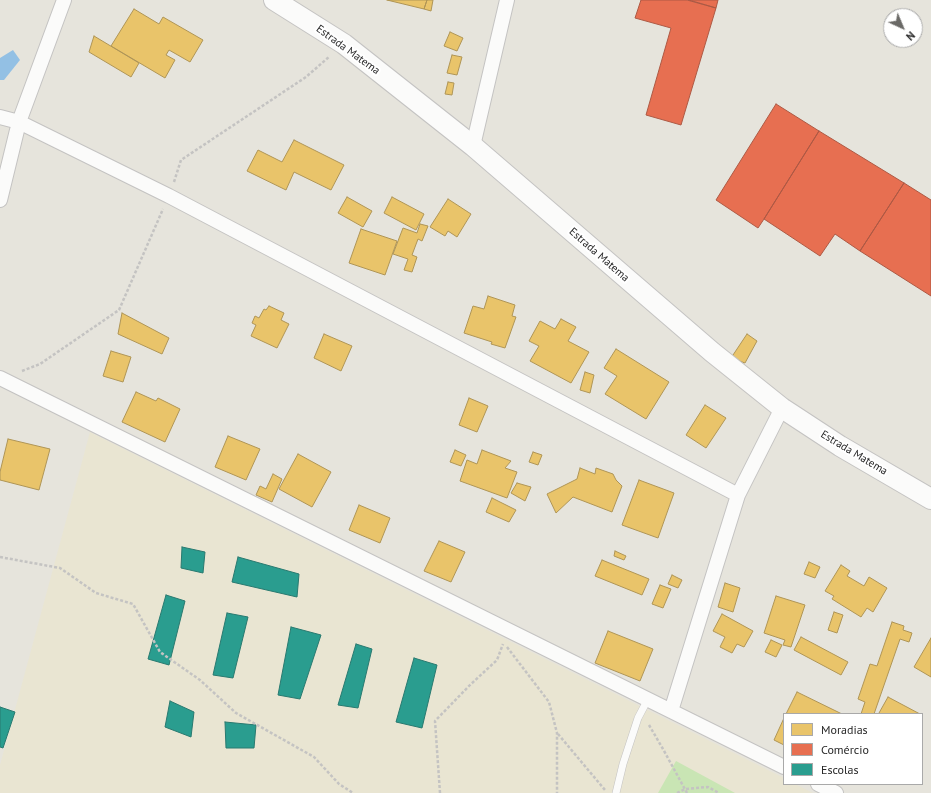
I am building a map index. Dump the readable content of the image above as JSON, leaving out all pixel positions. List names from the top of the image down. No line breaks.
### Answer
{"streets":{"street":["Estrada Matema"]},"legend":["Moradias","Comércio","Escolas"],"north":"bottom right"}
